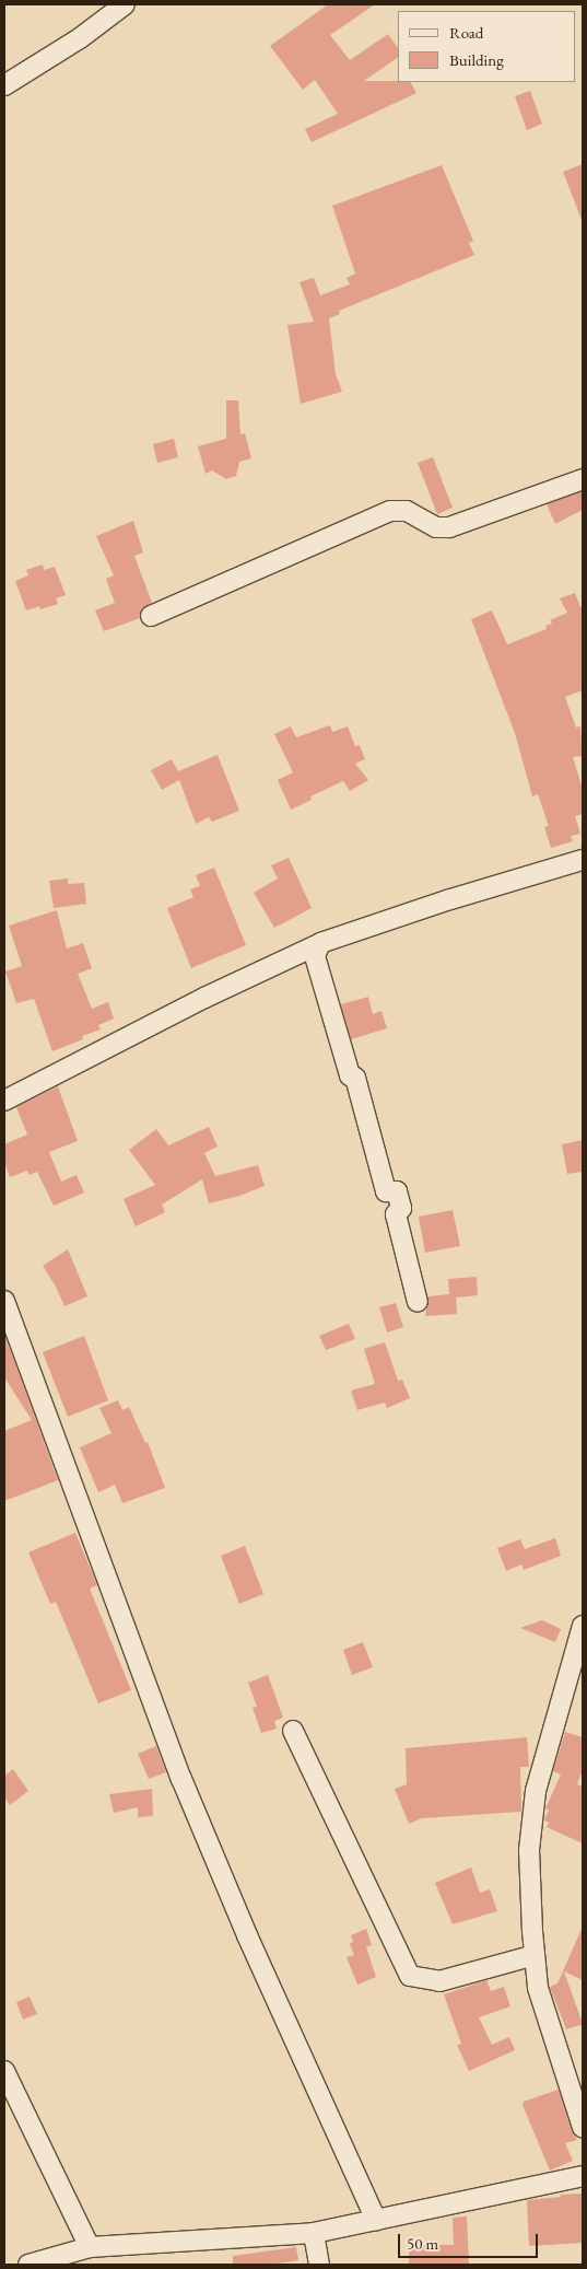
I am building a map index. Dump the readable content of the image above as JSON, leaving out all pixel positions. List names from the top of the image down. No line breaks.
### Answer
{"legend":["Road","Building"],"scale_bar":"50 m"}
